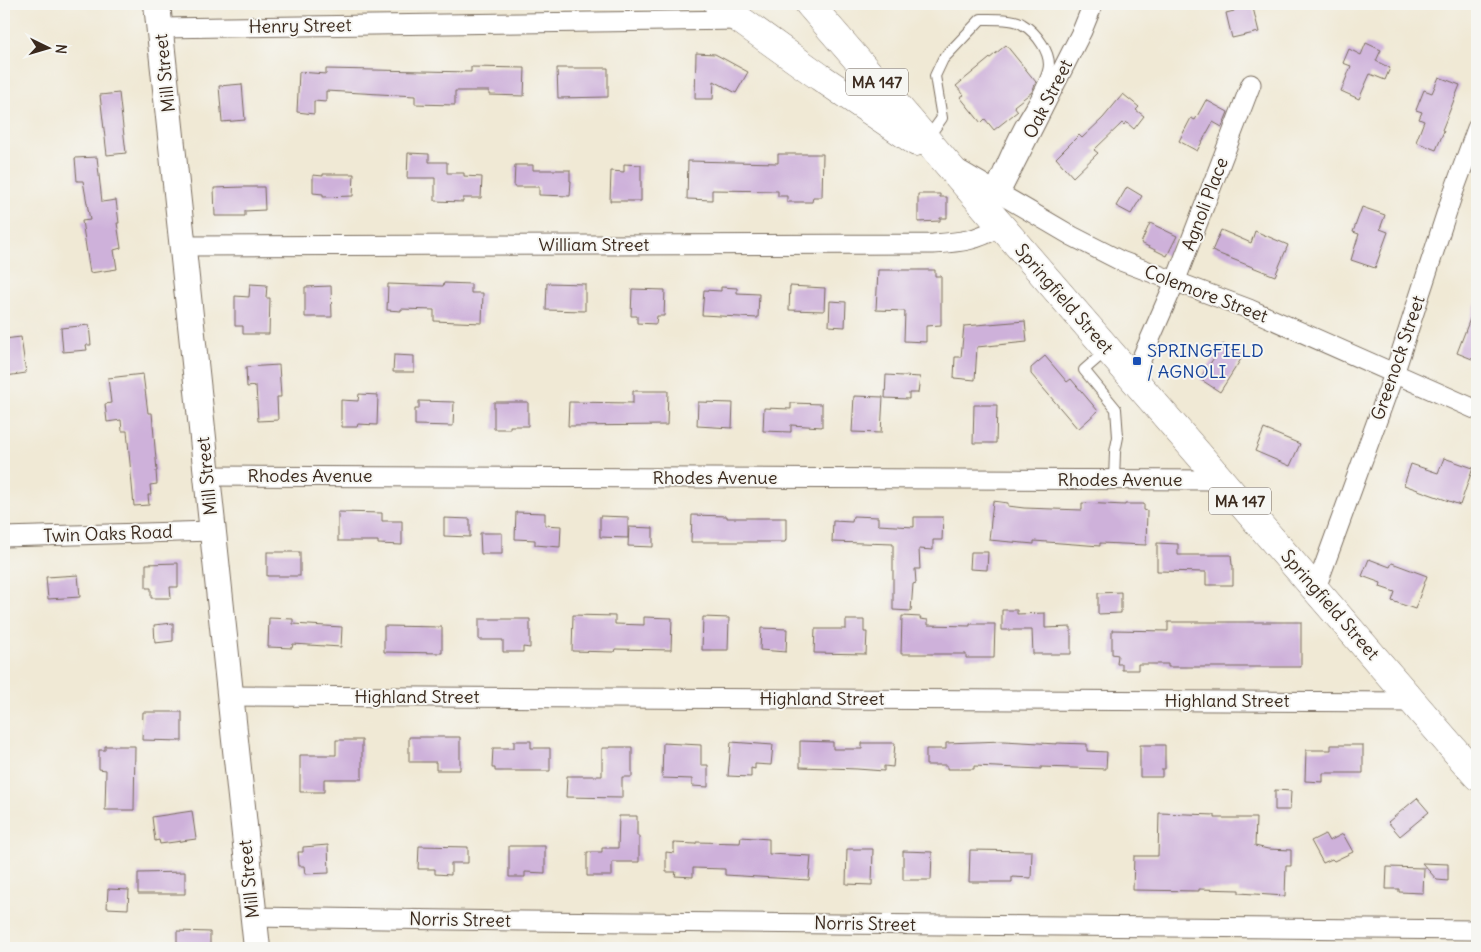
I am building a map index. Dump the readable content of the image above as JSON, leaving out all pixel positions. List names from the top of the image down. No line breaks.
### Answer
{"streets":{"main road":["MA 147","Springfield Street"],"street":["Henry Street","Mill Street","Oak Street","Agnoli Place","William Street","Colemore Street","Greenock Street","Rhodes Avenue","Twin Oaks Road","Highland Street","Norris Street"]},"crossings":[["Henry Street","Mill Street"],["Mill Street","William Street"],["Mill Street","Rhodes Avenue"],["Mill Street","Twin Oaks Road"],["Mill Street","Highland Street"],["Mill Street","Norris Street"],["Oak Street","Colemore Street"],["Agnoli Place","Colemore Street"],["Agnoli Place","Springfield Street"],["William Street","Springfield Street"],["Colemore Street","Springfield Street"],["Colemore Street","Greenock Street"],["Springfield Street","Greenock Street"],["Springfield Street","Rhodes Avenue"],["Springfield Street","Highland Street"]],"places":{"transit":["SPRINGFIELD / AGNOLI"]},"north":"right"}
